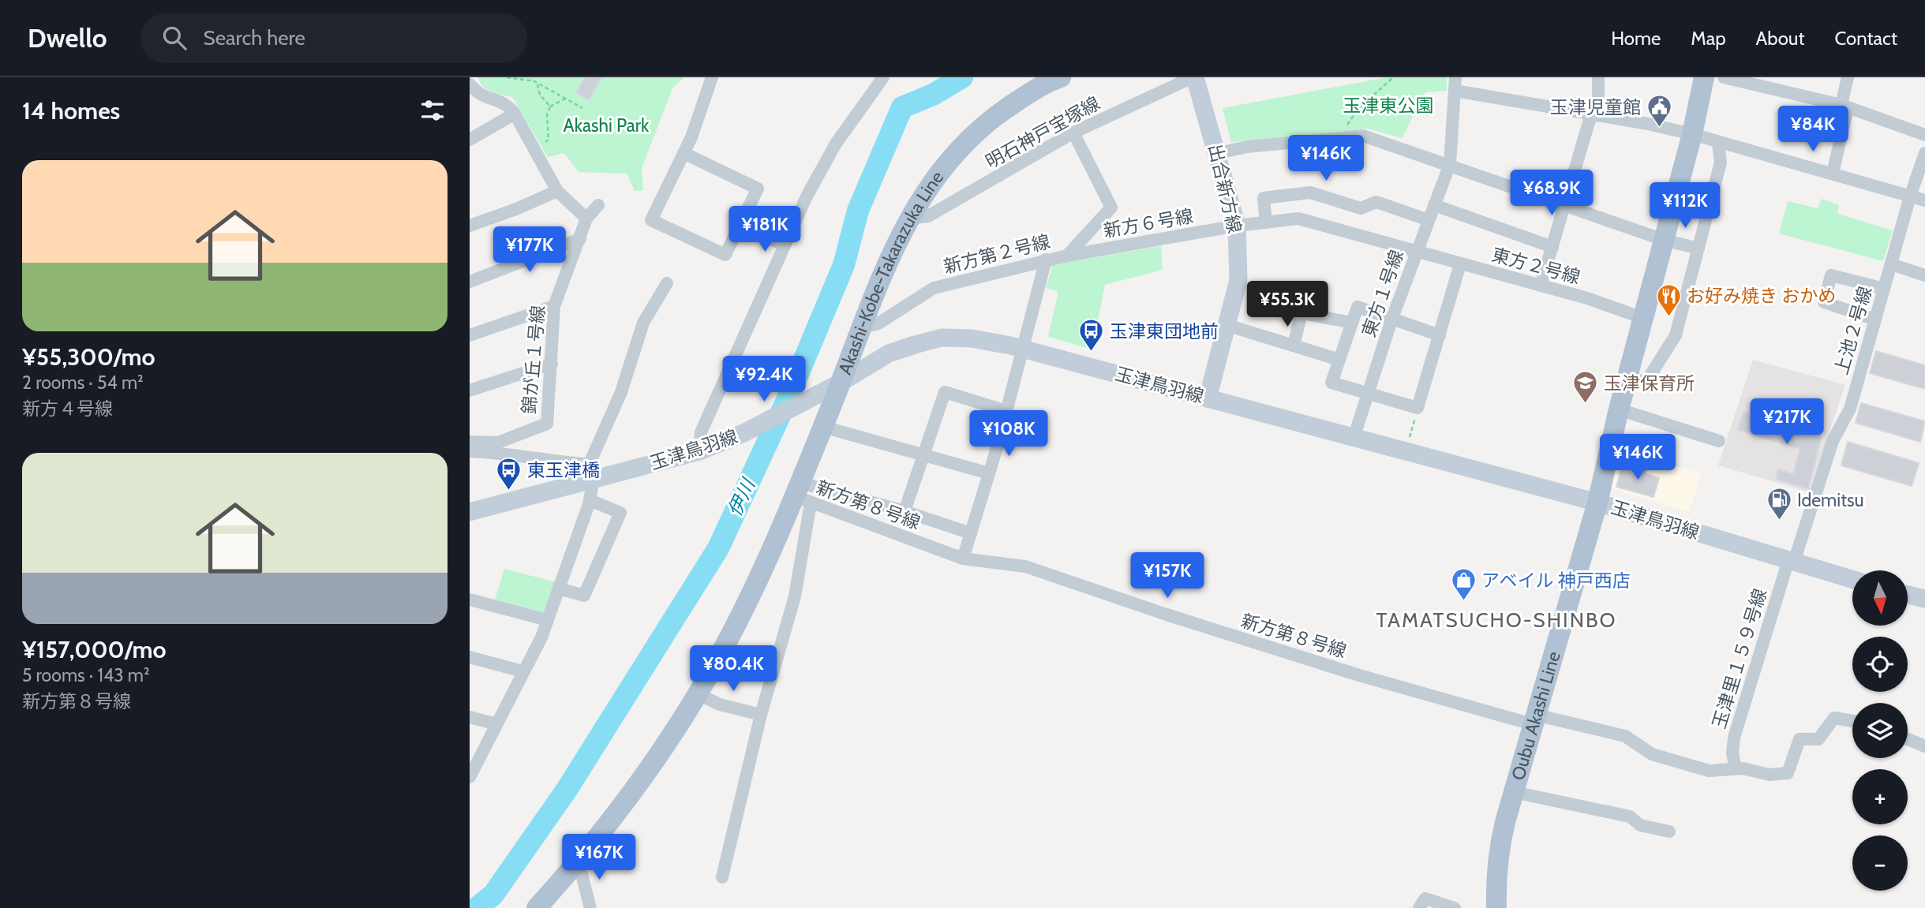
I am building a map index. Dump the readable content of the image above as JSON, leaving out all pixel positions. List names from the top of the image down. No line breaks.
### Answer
{"streets":{"main road":["Akashi-Kobe-Takarazuka Line","Oubu Akashi Line"],"street":["明石神戸宝塚線","出合新方線","新方６号線","新方第２号線","東方２号線","東方１号線","上池２号線","錦が丘１号線","玉津鳥羽線","新方第８号線","玉津里１５９号線"]},"crossings":[["明石神戸宝塚線","出合新方線"],["明石神戸宝塚線","新方第２号線"],["明石神戸宝塚線","Akashi-Kobe-Takarazuka Line"],["出合新方線","新方６号線"],["出合新方線","玉津鳥羽線"],["新方６号線","新方第２号線"],["新方６号線","東方２号線"],["新方第２号線","Akashi-Kobe-Takarazuka Line"],["東方２号線","東方１号線"],["東方２号線","Oubu Akashi Line"],["Akashi-Kobe-Takarazuka Line","玉津鳥羽線"],["Akashi-Kobe-Takarazuka Line","新方第８号線"],["東方１号線","玉津鳥羽線"],["上池２号線","玉津鳥羽線"],["上池２号線","玉津里１５９号線"],["玉津鳥羽線","玉津里１５９号線"],["玉津鳥羽線","Oubu Akashi Line"],["新方第８号線","玉津里１５９号線"],["新方第８号線","Oubu Akashi Line"]],"districts":["TAMATSUCHO-SHINBO"],"water":["伊川"],"parks":["玉津東公園","Akashi Park"],"places":{"public building":["玉津児童館"],"restaurant":["お好み焼き おかめ"],"bus stop":["玉津東団地前","東玉津橋"],"school or university":["玉津保育所"],"fuel station":["Idemitsu"],"shop":["アベイル 神戸西店"]},"north":"bottom","page":{"header":"Dwello","search":"Search here","nav":["Home","Map","About","Contact"],"heading":"14 homes","price":["¥84K","¥146K","¥68.9K","¥112K","¥181K","¥177K","¥55.3K","¥92.4K","¥217K","¥108K","¥146K","¥157K","¥80.4K","¥167K"],"list":[{"name":"¥55,300/mo","note":"2 rooms · 54 m² · 新方４号線"},{"name":"¥157,000/mo","note":"5 rooms · 143 m² · 新方第８号線"}],"map_buttons":["+","−"]}}
